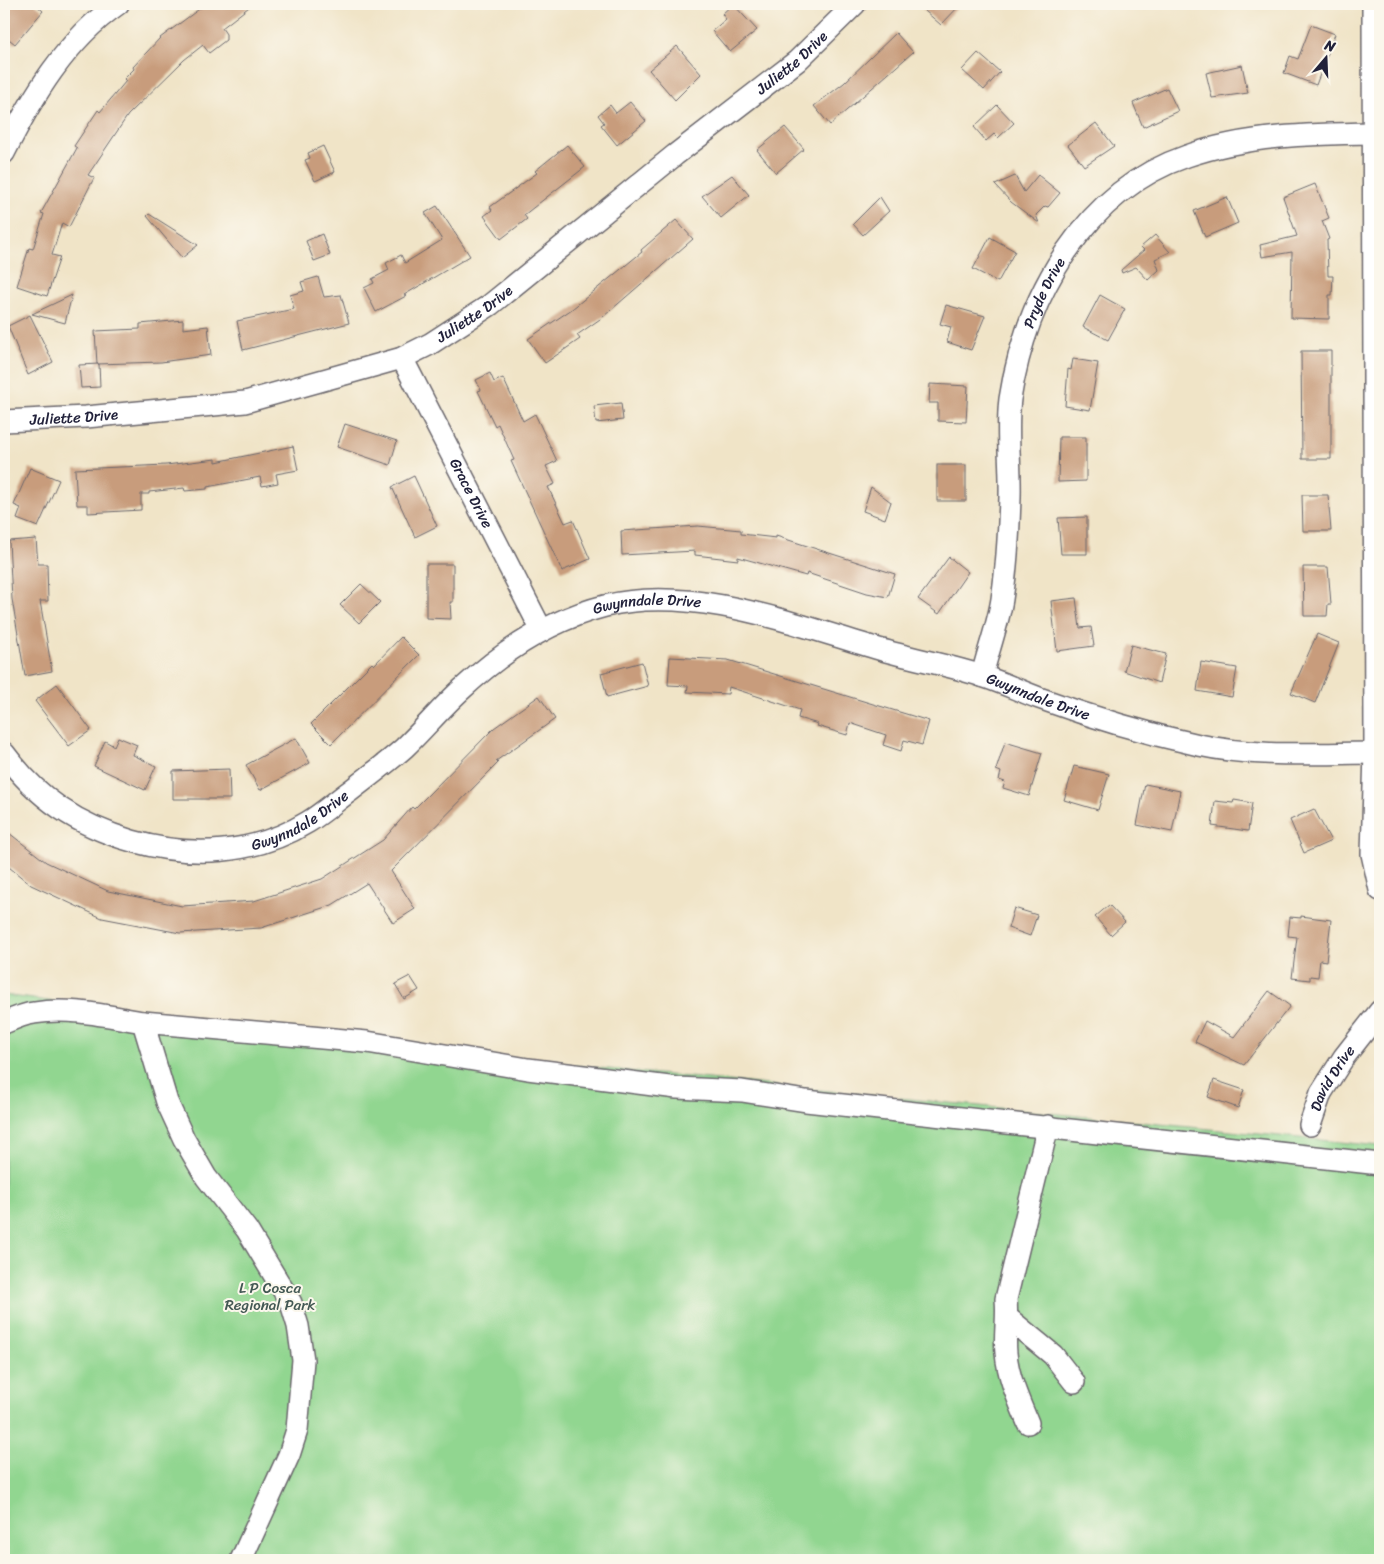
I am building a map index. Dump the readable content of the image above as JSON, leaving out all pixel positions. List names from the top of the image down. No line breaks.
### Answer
{"streets":{"street":["Juliette Drive","Pryde Drive","Grace Drive","Gwynndale Drive","David Drive"]},"crossings":[["Juliette Drive","Grace Drive"],["Pryde Drive","Gwynndale Drive"],["Grace Drive","Gwynndale Drive"]],"parks":["L P Cosca Regional Park"],"north":"top"}
